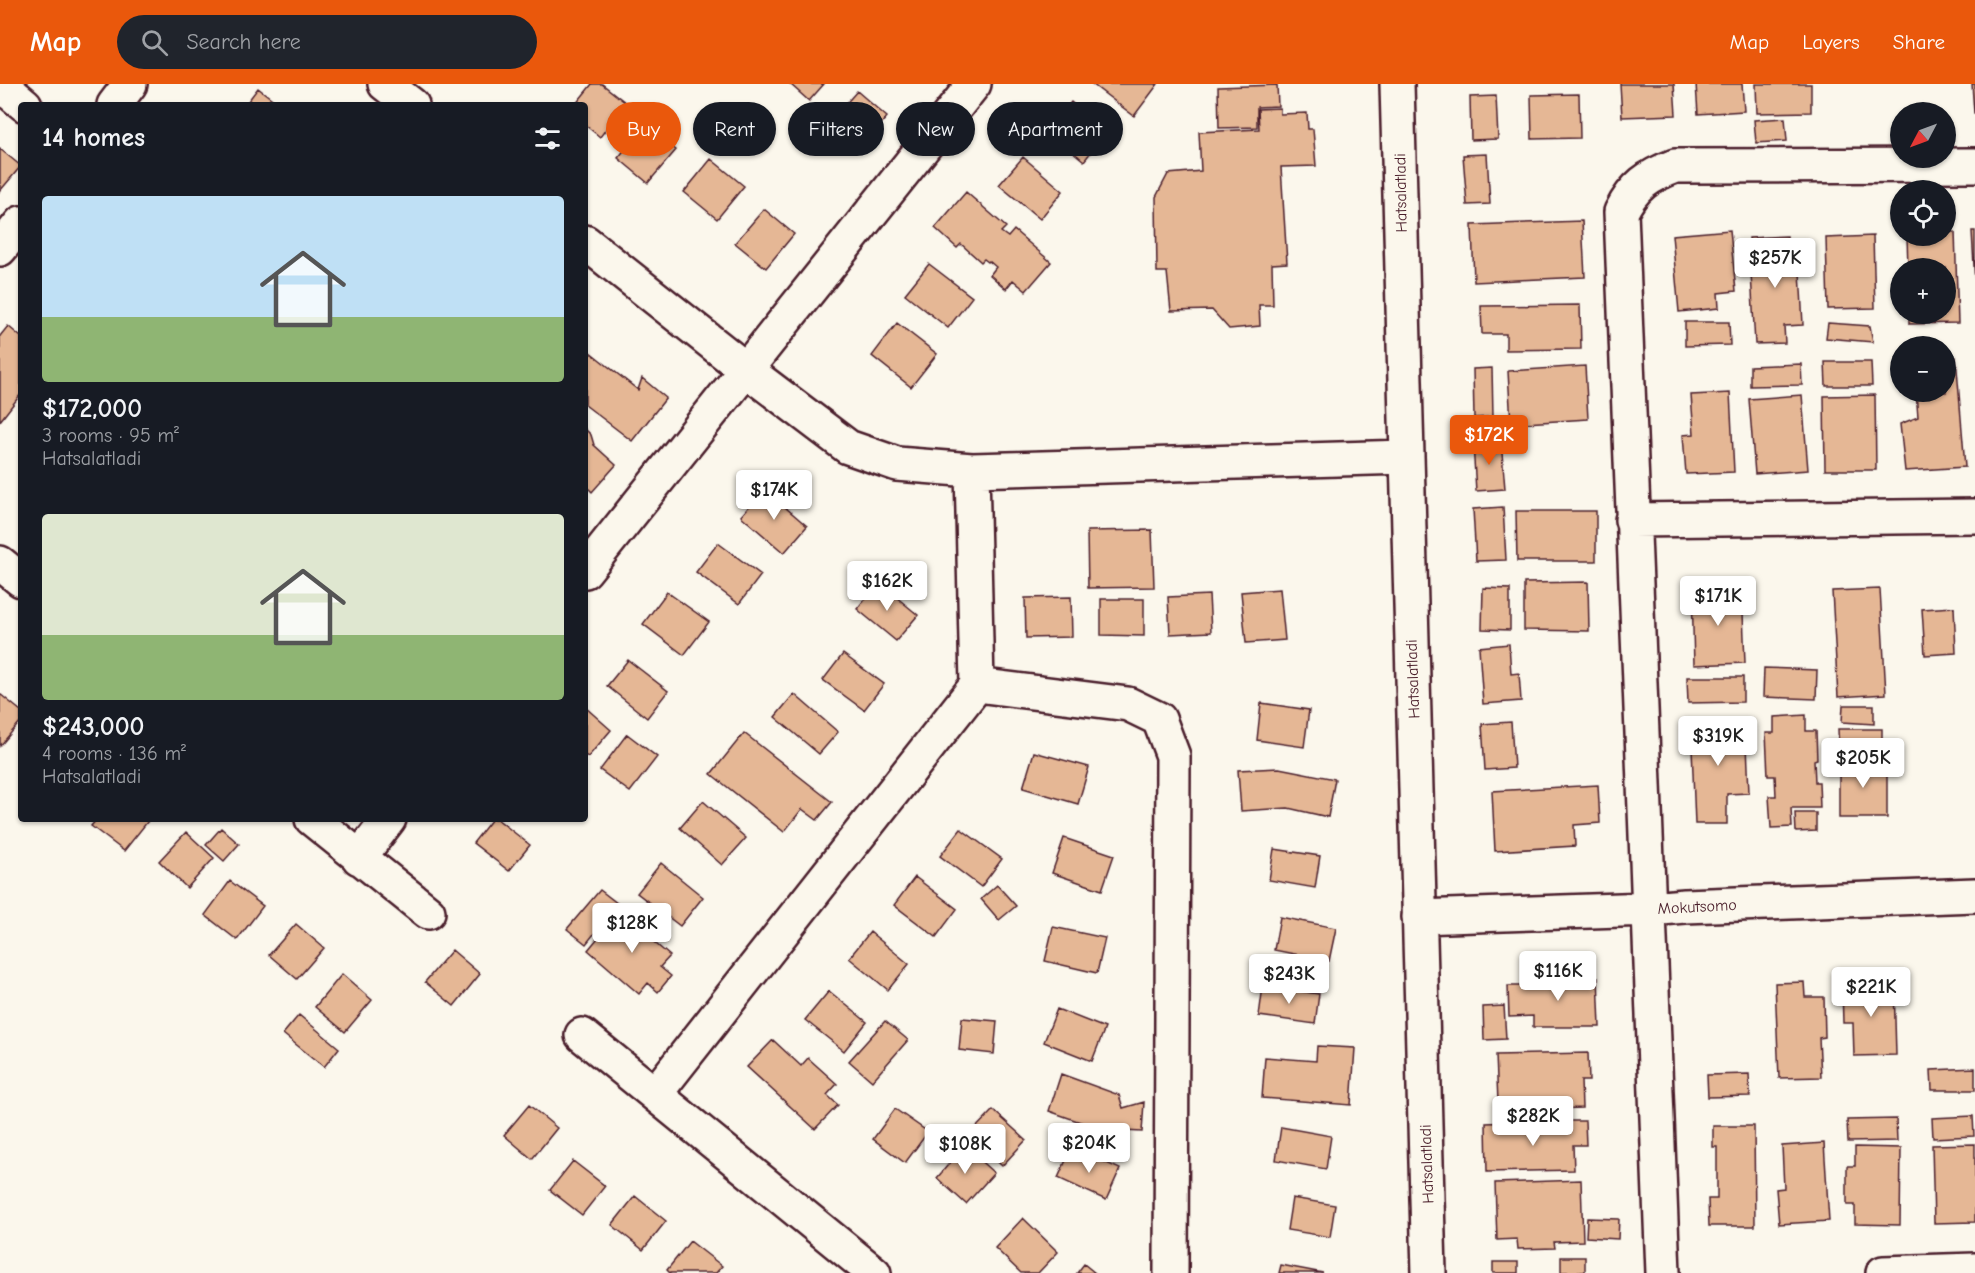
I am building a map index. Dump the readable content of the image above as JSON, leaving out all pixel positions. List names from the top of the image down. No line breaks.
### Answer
{"streets":{"street":["Hatsalatladi","Mokutsomo"]},"crossings":[["Hatsalatladi","Mokutsomo"]],"north":"bottom left","page":{"header":"Map","search":"Search here","nav":["Map","Layers","Share"],"map_buttons":["+","−"],"chip":["Buy","Rent","Filters","New","Apartment"],"heading":"14 homes","list":[{"name":"$172,000","note":"3 rooms · 95 m² · Hatsalatladi"},{"name":"$243,000","note":"4 rooms · 136 m² · Hatsalatladi"}],"price":["$257K","$172K","$174K","$162K","$171K","$319K","$205K","$128K","$116K","$243K","$221K","$282K","$204K","$108K"]}}
